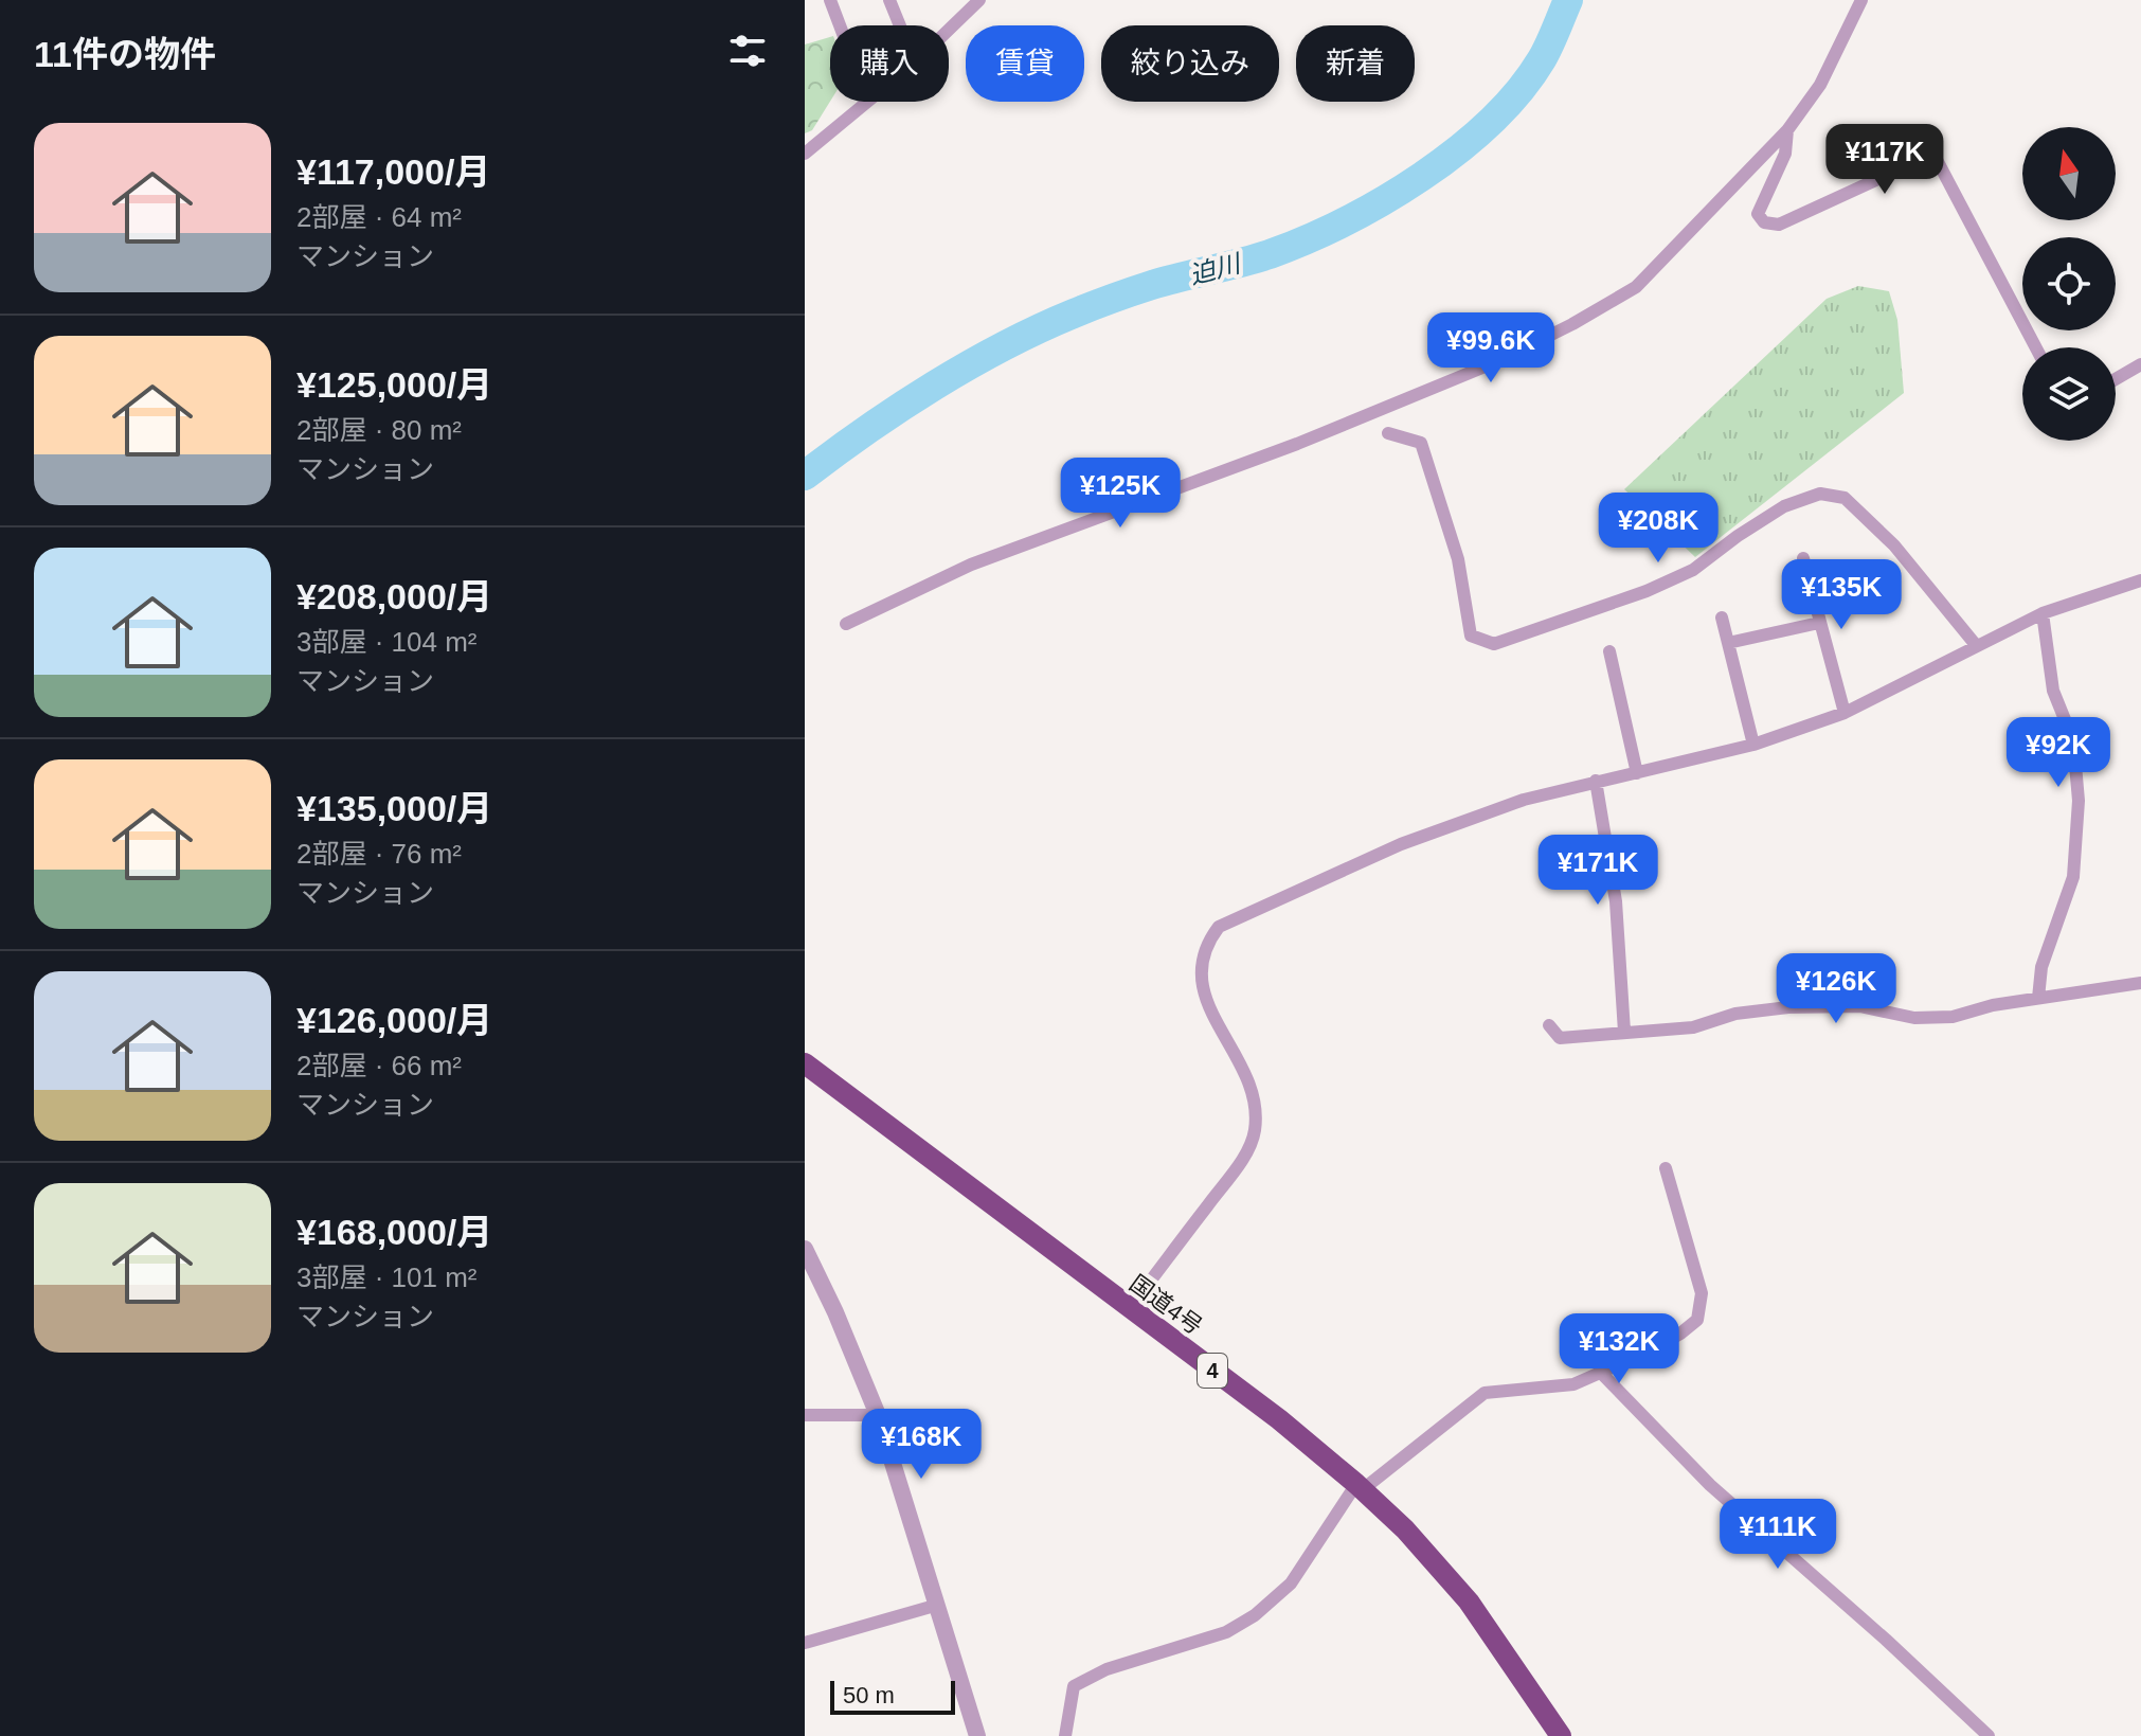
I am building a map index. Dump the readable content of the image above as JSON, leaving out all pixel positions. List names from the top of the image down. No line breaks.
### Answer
{"streets":{"highway":["国道4号","4"]},"water":["迫川"],"scale_bar":"50 m","north":"top","page":{"heading":"11件の物件","chip":["購入","賃貸","絞り込み","新着"],"list":[{"name":"¥117,000/月","note":"2部屋 · 64 m² · マンション"},{"name":"¥125,000/月","note":"2部屋 · 80 m² · マンション"},{"name":"¥208,000/月","note":"3部屋 · 104 m² · マンション"},{"name":"¥135,000/月","note":"2部屋 · 76 m² · マンション"},{"name":"¥126,000/月","note":"2部屋 · 66 m² · マンション"},{"name":"¥168,000/月","note":"3部屋 · 101 m² · マンション"}],"price":["¥117K","¥99.6K","¥125K","¥208K","¥135K","¥92K","¥171K","¥126K","¥132K","¥168K","¥111K"],"scale":"50 m"}}
